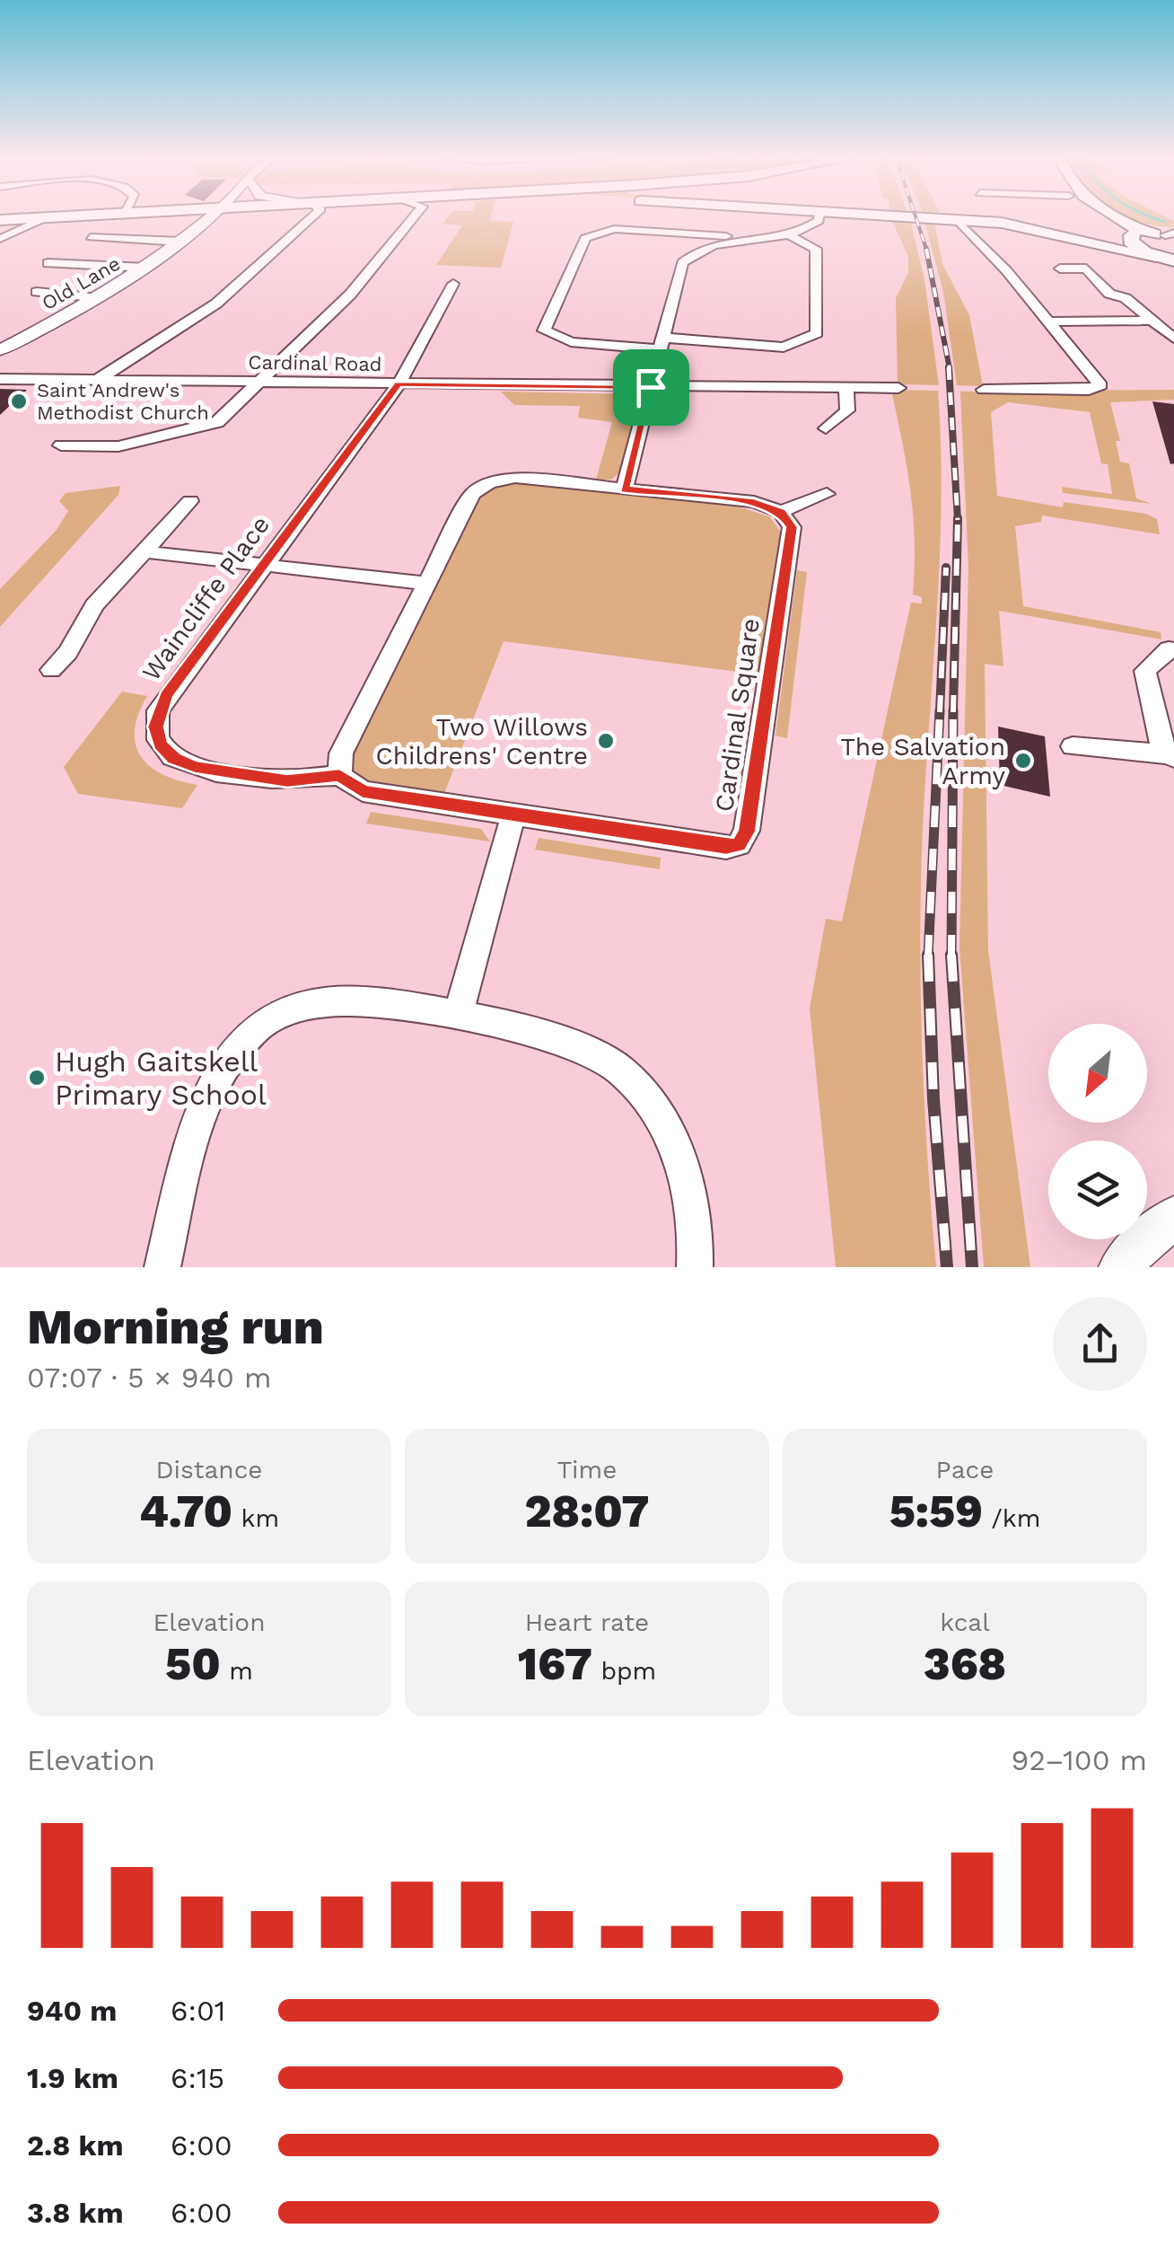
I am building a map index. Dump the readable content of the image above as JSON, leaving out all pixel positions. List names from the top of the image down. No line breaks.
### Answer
{"streets":{"street":["Old Lane","Cardinal Road","Waincliffe Place","Cardinal Square"]},"crossings":[["Cardinal Road","Waincliffe Place"],["Waincliffe Place","Cardinal Square"]],"places":["Saint Andrew's Methodist Church","Two Willows Childrens' Centre","The Salvation Army","Hugh Gaitskell Primary School"],"north":"bottom left","page":{"heading":["Morning run","07:07 · 5 × 940 m"],"stats":[["Distance","4.70 km"],["Time","28:07"],["Pace","5:59 /km"],["Elevation","50 m"],["Heart rate","167 bpm"],["kcal","368"]],"chart":["Elevation","92–100 m"],"list":[{"name":"940 m","note":"6:01"},{"name":"1.9 km","note":"6:15"},{"name":"2.8 km","note":"6:00"},{"name":"3.8 km","note":"6:00"}]}}
